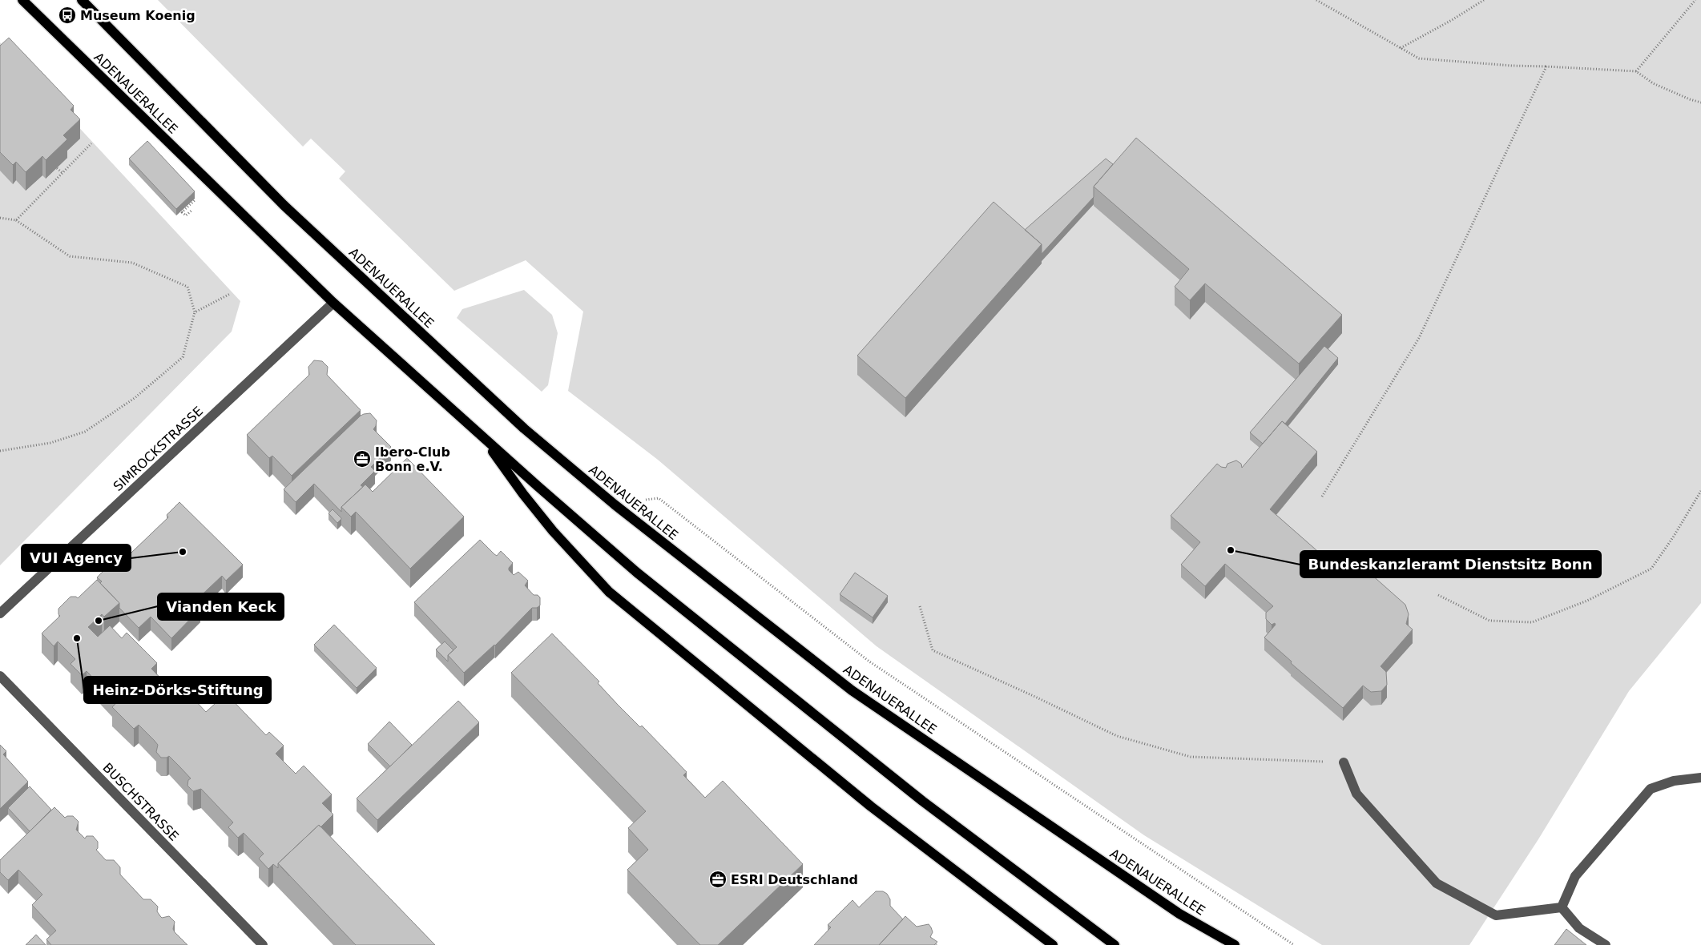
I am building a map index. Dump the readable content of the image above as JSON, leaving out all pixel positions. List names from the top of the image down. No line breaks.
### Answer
{"streets":{"main road":["ADENAUERALLEE"],"street":["SIMROCKSTRASSE","BUSCHSTRASSE"]},"crossings":[["ADENAUERALLEE","SIMROCKSTRASSE"]],"places":{"bus stop":["Museum Koenig"],"office":["Ibero-Club Bonn e.V.","ESRI Deutschland"],"other":["Bundeskanzleramt Dienstsitz Bonn","VUI Agency","Vianden Keck","Heinz-Dörks-Stiftung"]}}
